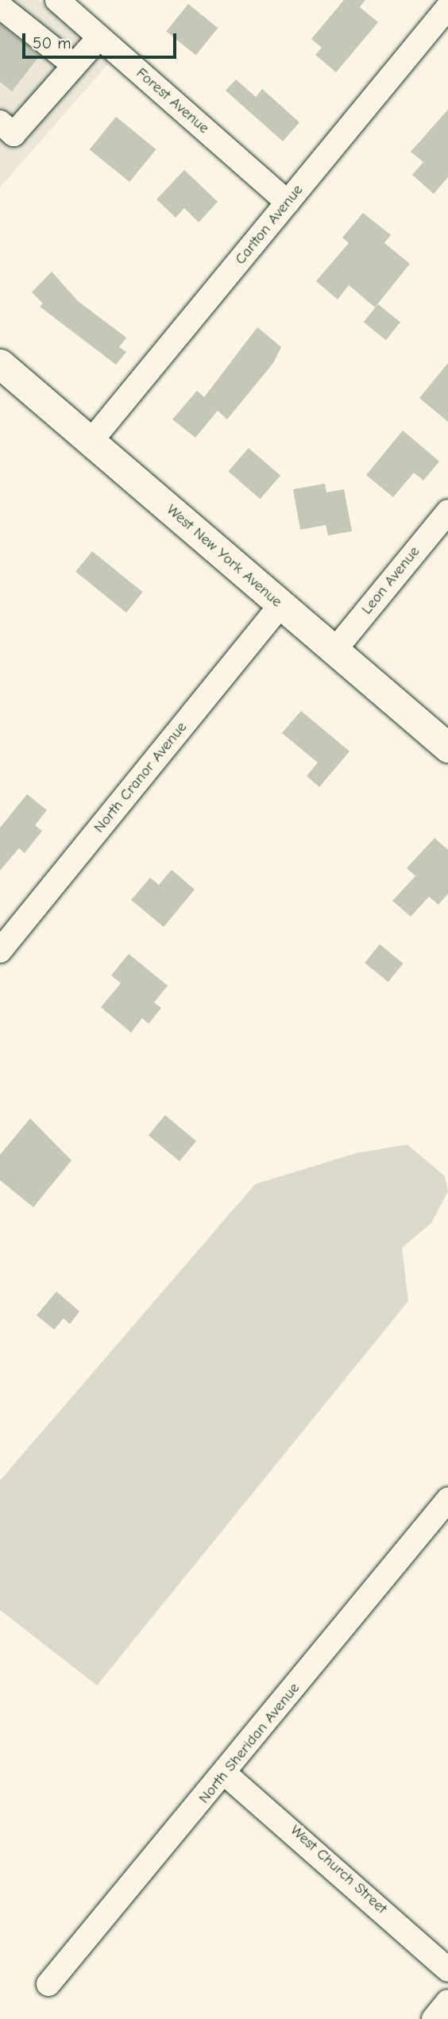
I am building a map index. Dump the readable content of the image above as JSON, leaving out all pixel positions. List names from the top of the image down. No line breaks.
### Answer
{"streets":{"main road":["West New York Avenue"],"street":["Forest Avenue","Carlton Avenue","Leon Avenue","North Cranor Avenue","North Sheridan Avenue","West Church Street"]},"crossings":[["Forest Avenue","Carlton Avenue"],["Carlton Avenue","West New York Avenue"],["West New York Avenue","Leon Avenue"],["West New York Avenue","North Cranor Avenue"],["North Sheridan Avenue","West Church Street"]],"scale_bar":"50 m"}
